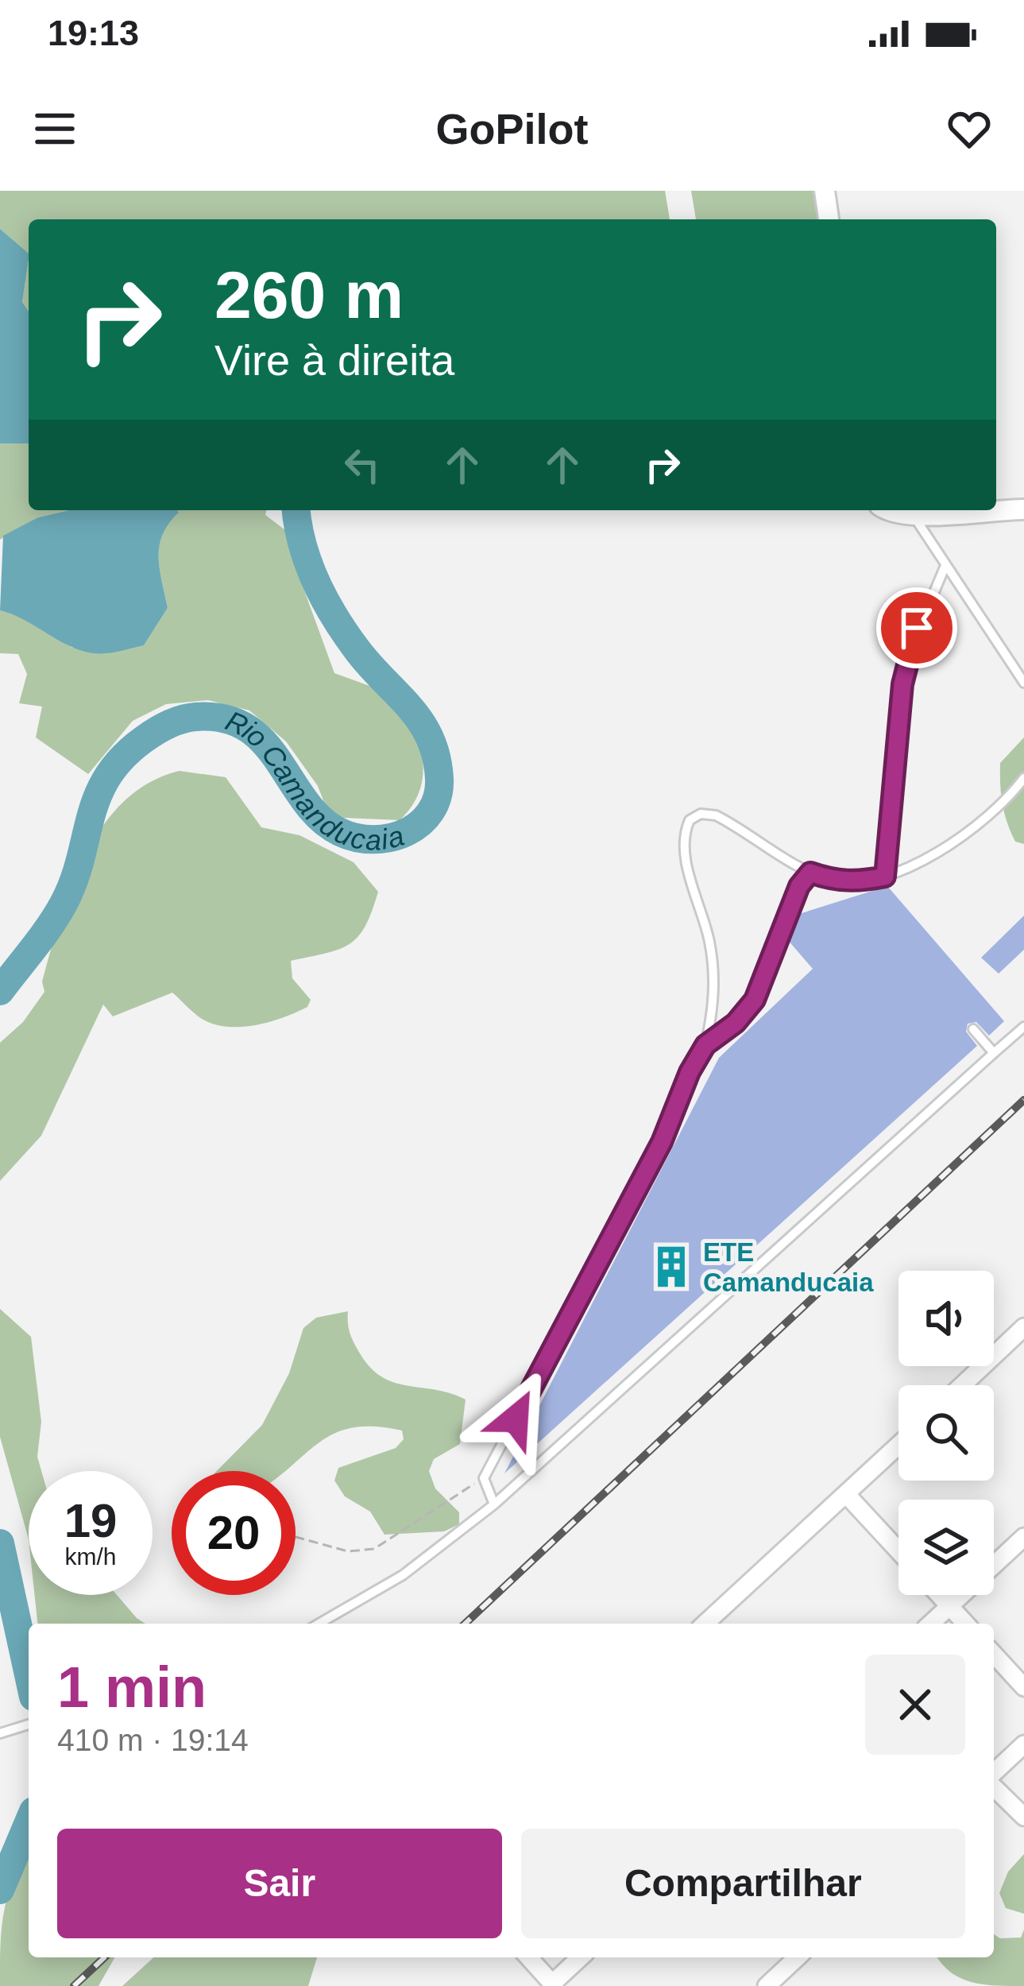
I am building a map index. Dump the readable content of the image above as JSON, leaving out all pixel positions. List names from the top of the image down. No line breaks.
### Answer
{"water":["Rio Camanducaia"],"places":{"building":["ETE Camanducaia"]},"page":{"status":"19:13","header":"GoPilot","turn":["260 m","Vire à direita"],"speed":"19 km/h","limit":"20","heading":["1 min","410 m · 19:14"],"buttons":["Sair","Compartilhar"]}}
